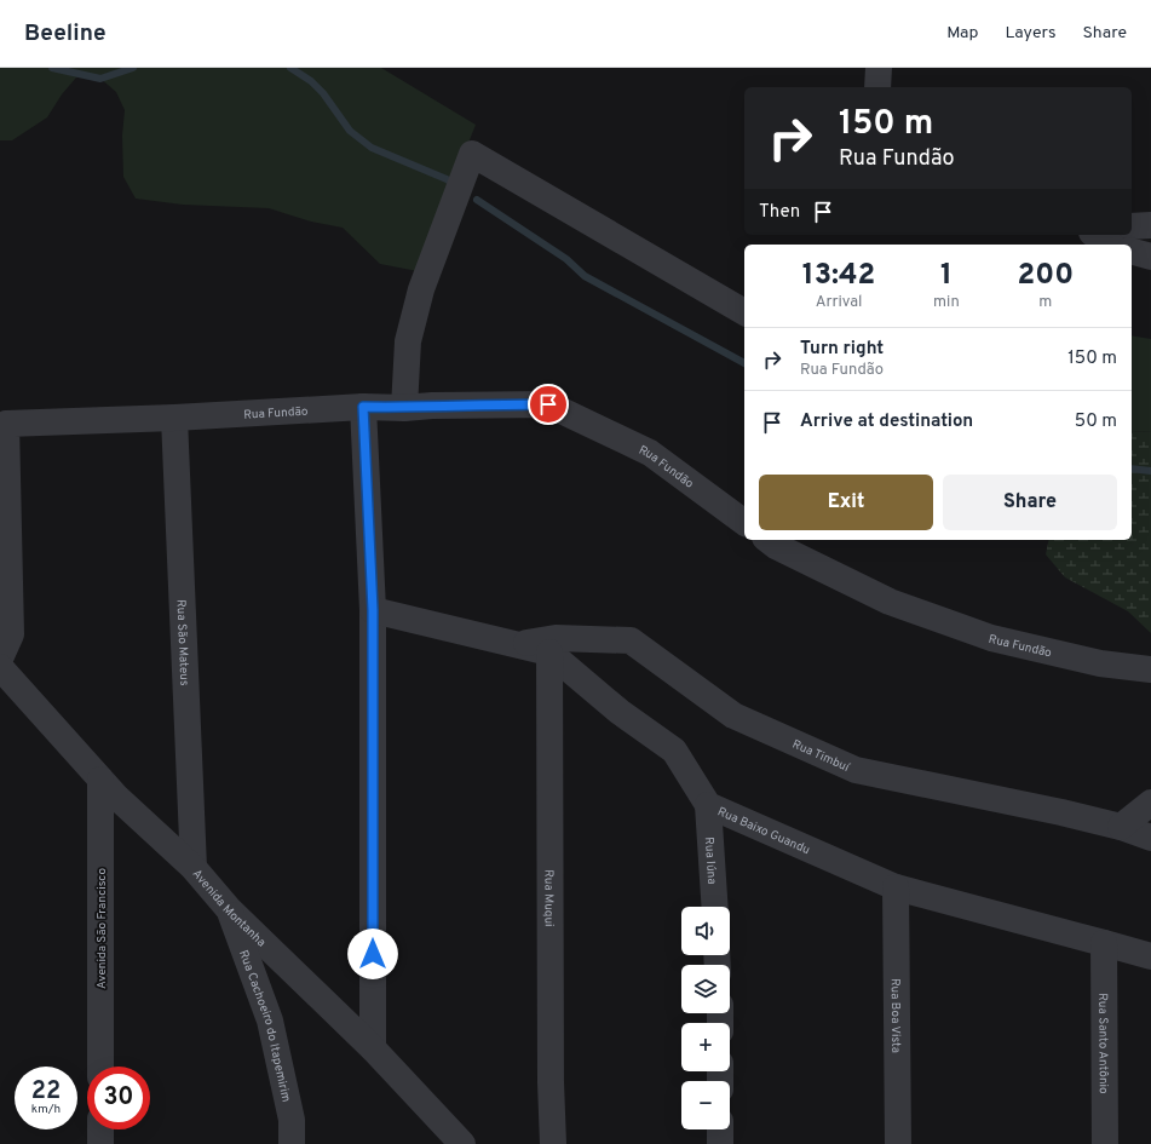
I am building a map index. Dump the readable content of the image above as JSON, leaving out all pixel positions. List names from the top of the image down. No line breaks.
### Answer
{"streets":{"street":["Rua Fundão","Rua São Mateus","Rua Timbuí","Rua Baixo Guandu","Rua Iúna","Rua Muqui","Avenida Montanha","Avenida São Francisco","Rua Boa Vista","Rua Cachoeiro do Itapemirim","Rua Santo Antônio"]},"crossings":[["Rua Fundão","Rua São Mateus"],["Rua São Mateus","Avenida Montanha"],["Rua Timbuí","Rua Baixo Guandu"],["Rua Baixo Guandu","Rua Iúna"],["Rua Baixo Guandu","Rua Muqui"],["Rua Baixo Guandu","Rua Boa Vista"],["Rua Baixo Guandu","Rua Santo Antônio"],["Avenida Montanha","Avenida São Francisco"],["Avenida Montanha","Rua Cachoeiro do Itapemirim"]],"page":{"header":"Beeline","nav":["Map","Layers","Share"],"turn":["150 m","Rua Fundão"],"then":"Then","eta":["13:42","Arrival","1","min","200","m"],"list":[{"name":"Turn right","note":"Rua Fundão","value":"150 m"},{"name":"Arrive at destination","value":"50 m"}],"buttons":["Exit","Share"],"map_buttons":["+","−"],"speed":"22 km/h","limit":"30"}}
